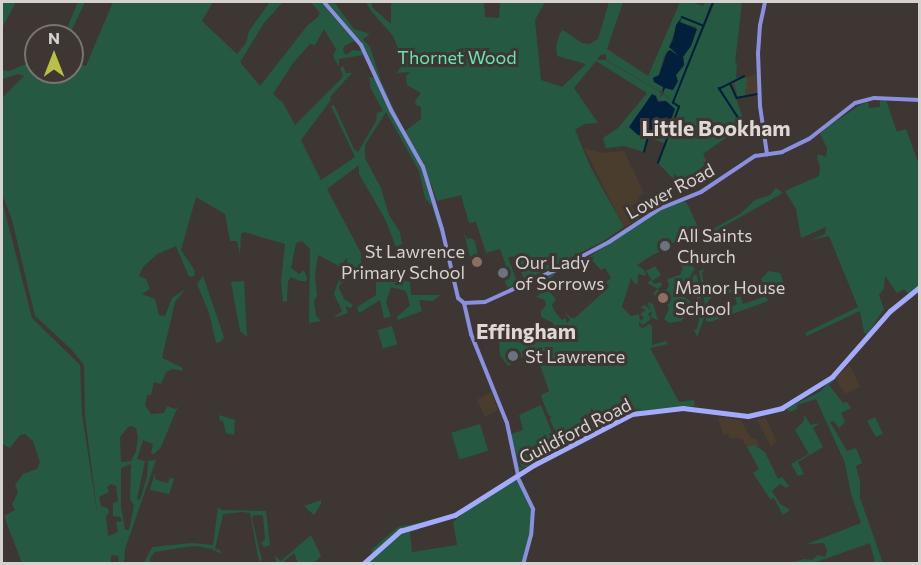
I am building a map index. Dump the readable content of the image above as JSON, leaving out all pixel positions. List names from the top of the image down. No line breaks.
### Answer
{"streets":{"main road":["Guildford Road"],"street":["Lower Road"]},"districts":["Little Bookham","Effingham"],"parks":["Thornet Wood"],"places":["All Saints Church","St Lawrence Primary School","Our Lady of Sorrows","Manor House School","St Lawrence"],"north":"top"}
